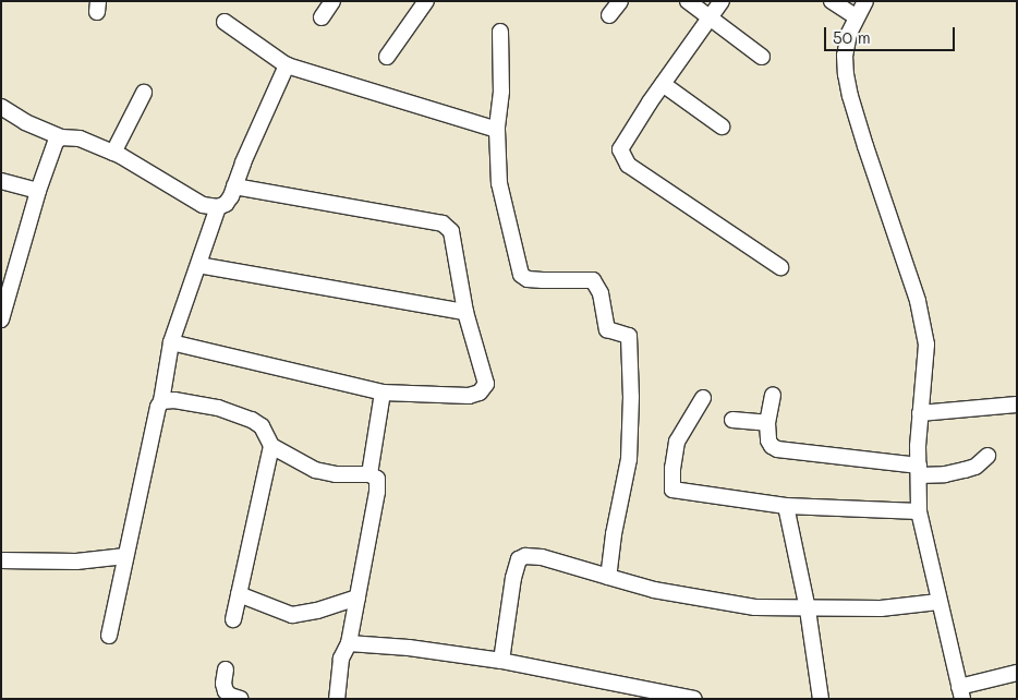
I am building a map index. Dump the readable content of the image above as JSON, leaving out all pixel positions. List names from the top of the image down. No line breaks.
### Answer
{"scale_bar":"50 m"}
